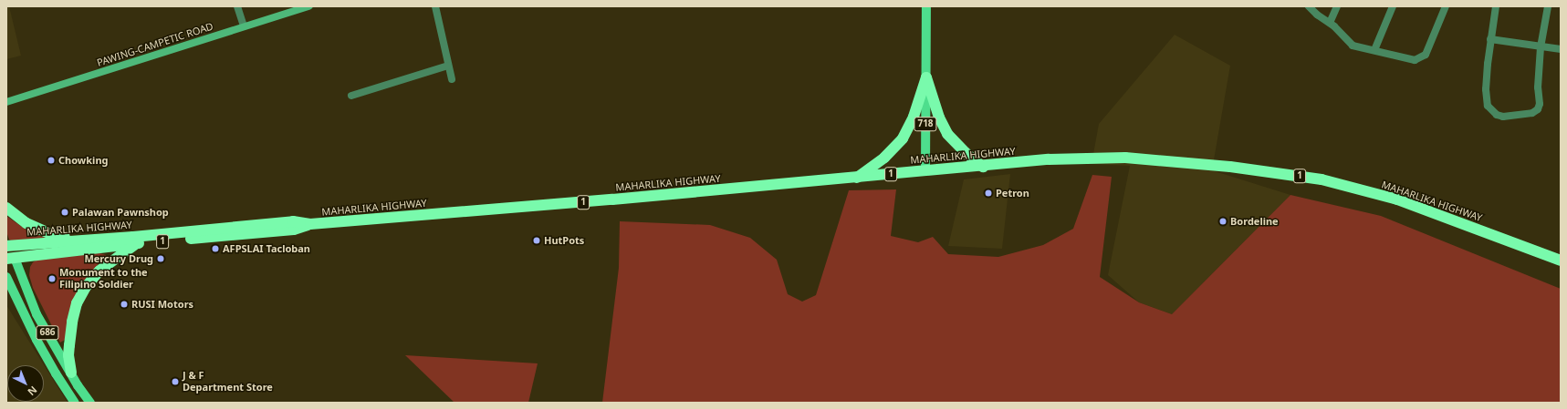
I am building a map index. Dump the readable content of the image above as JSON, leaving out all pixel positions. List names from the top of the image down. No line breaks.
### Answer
{"streets":{"highway":["MAHARLIKA HIGHWAY","1","686"],"main road":["718"],"street":["PAWING-CAMPETIC ROAD"]},"crossings":[["718","MAHARLIKA HIGHWAY"],["MAHARLIKA HIGHWAY","1"],["MAHARLIKA HIGHWAY","686"]],"places":["Chowking","Petron","Palawan Pawnshop","Bordeline","HutPots","AFPSLAI Tacloban","Mercury Drug","Monument to the Filipino Soldier","RUSI Motors","J & F Department Store"],"north":"bottom right"}
